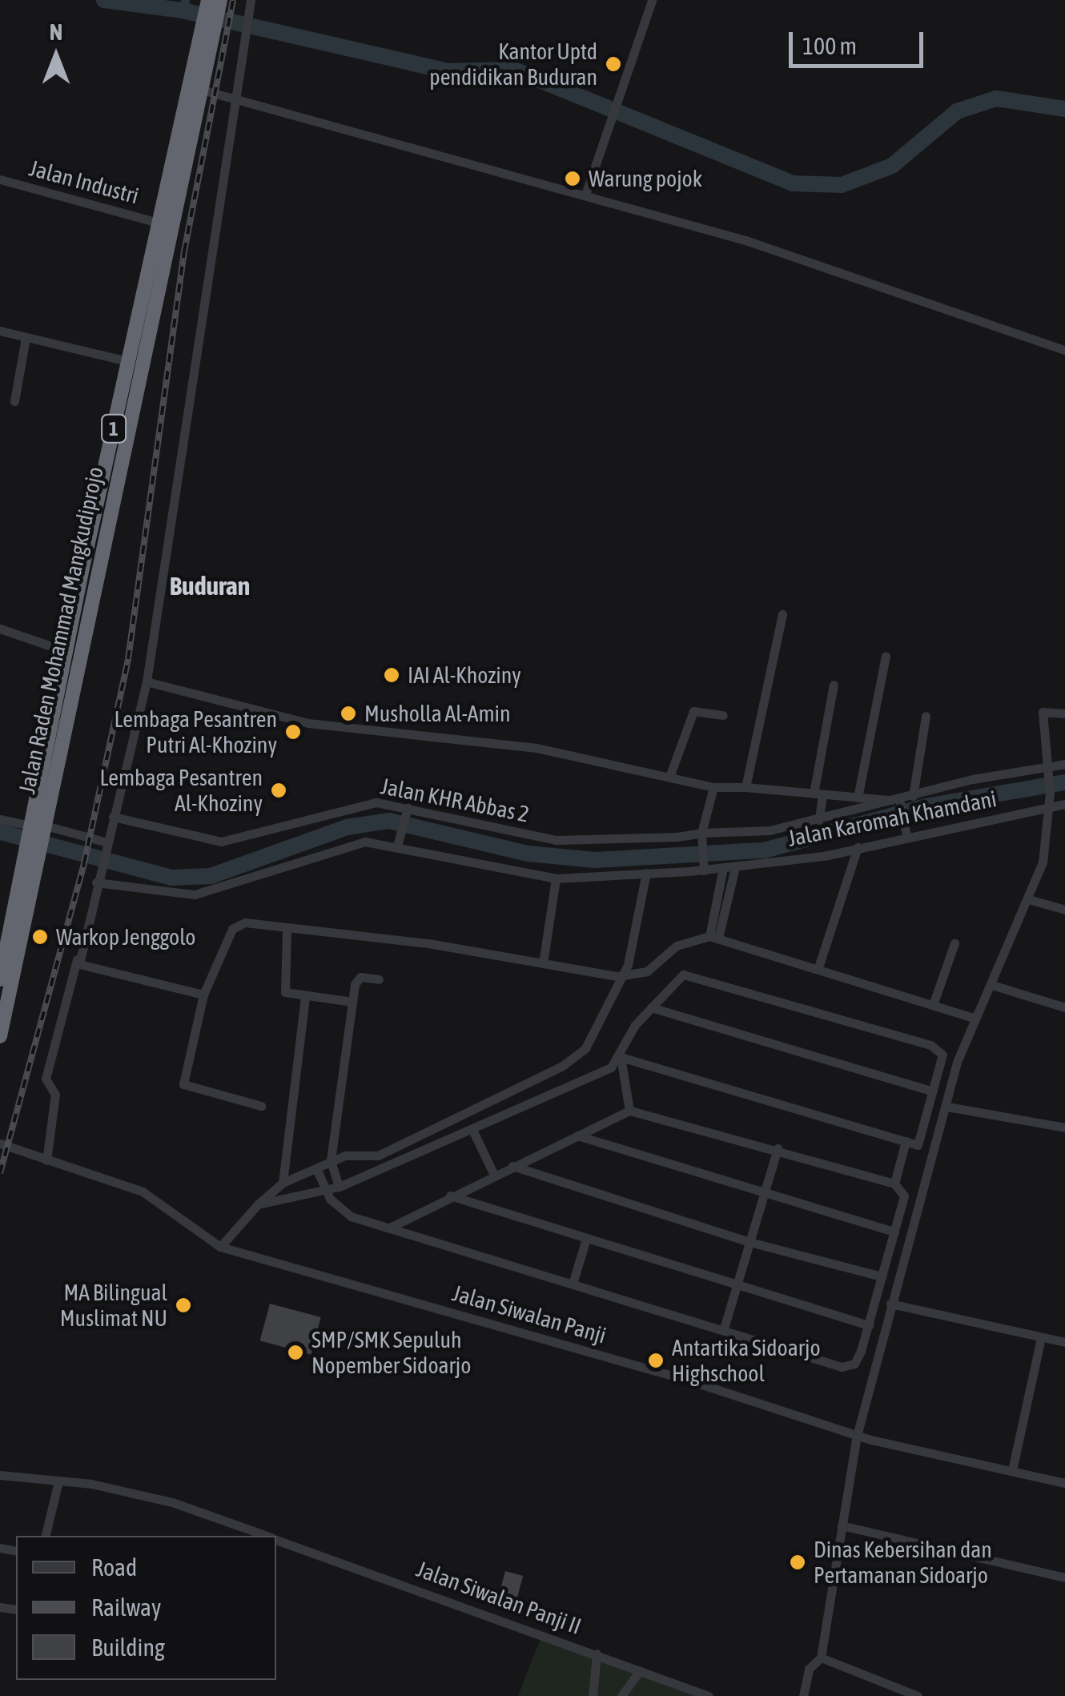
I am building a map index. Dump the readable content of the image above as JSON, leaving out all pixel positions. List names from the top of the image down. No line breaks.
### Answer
{"streets":{"highway":["1","Jalan Raden Mohammad Mangkudiprojo"],"street":["Jalan Industri","Jalan KHR Abbas 2","Jalan Karomah Khamdani","Jalan Siwalan Panji","Jalan Siwalan Panji II"]},"crossings":[["Jalan Industri","Jalan Raden Mohammad Mangkudiprojo"]],"districts":["Buduran"],"places":["Kantor Uptd pendidikan Buduran","Warung pojok","IAI Al-Khoziny","Musholla Al-Amin","Lembaga Pesantren Putri Al-Khoziny","Lembaga Pesantren Al-Khoziny","Warkop Jenggolo","MA Bilingual Muslimat NU","SMP/SMK Sepuluh Nopember Sidoarjo","Antartika Sidoarjo Highschool","Dinas Kebersihan dan Pertamanan Sidoarjo"],"legend":["Road","Railway","Building"],"scale_bar":"100 m","north":"top"}
